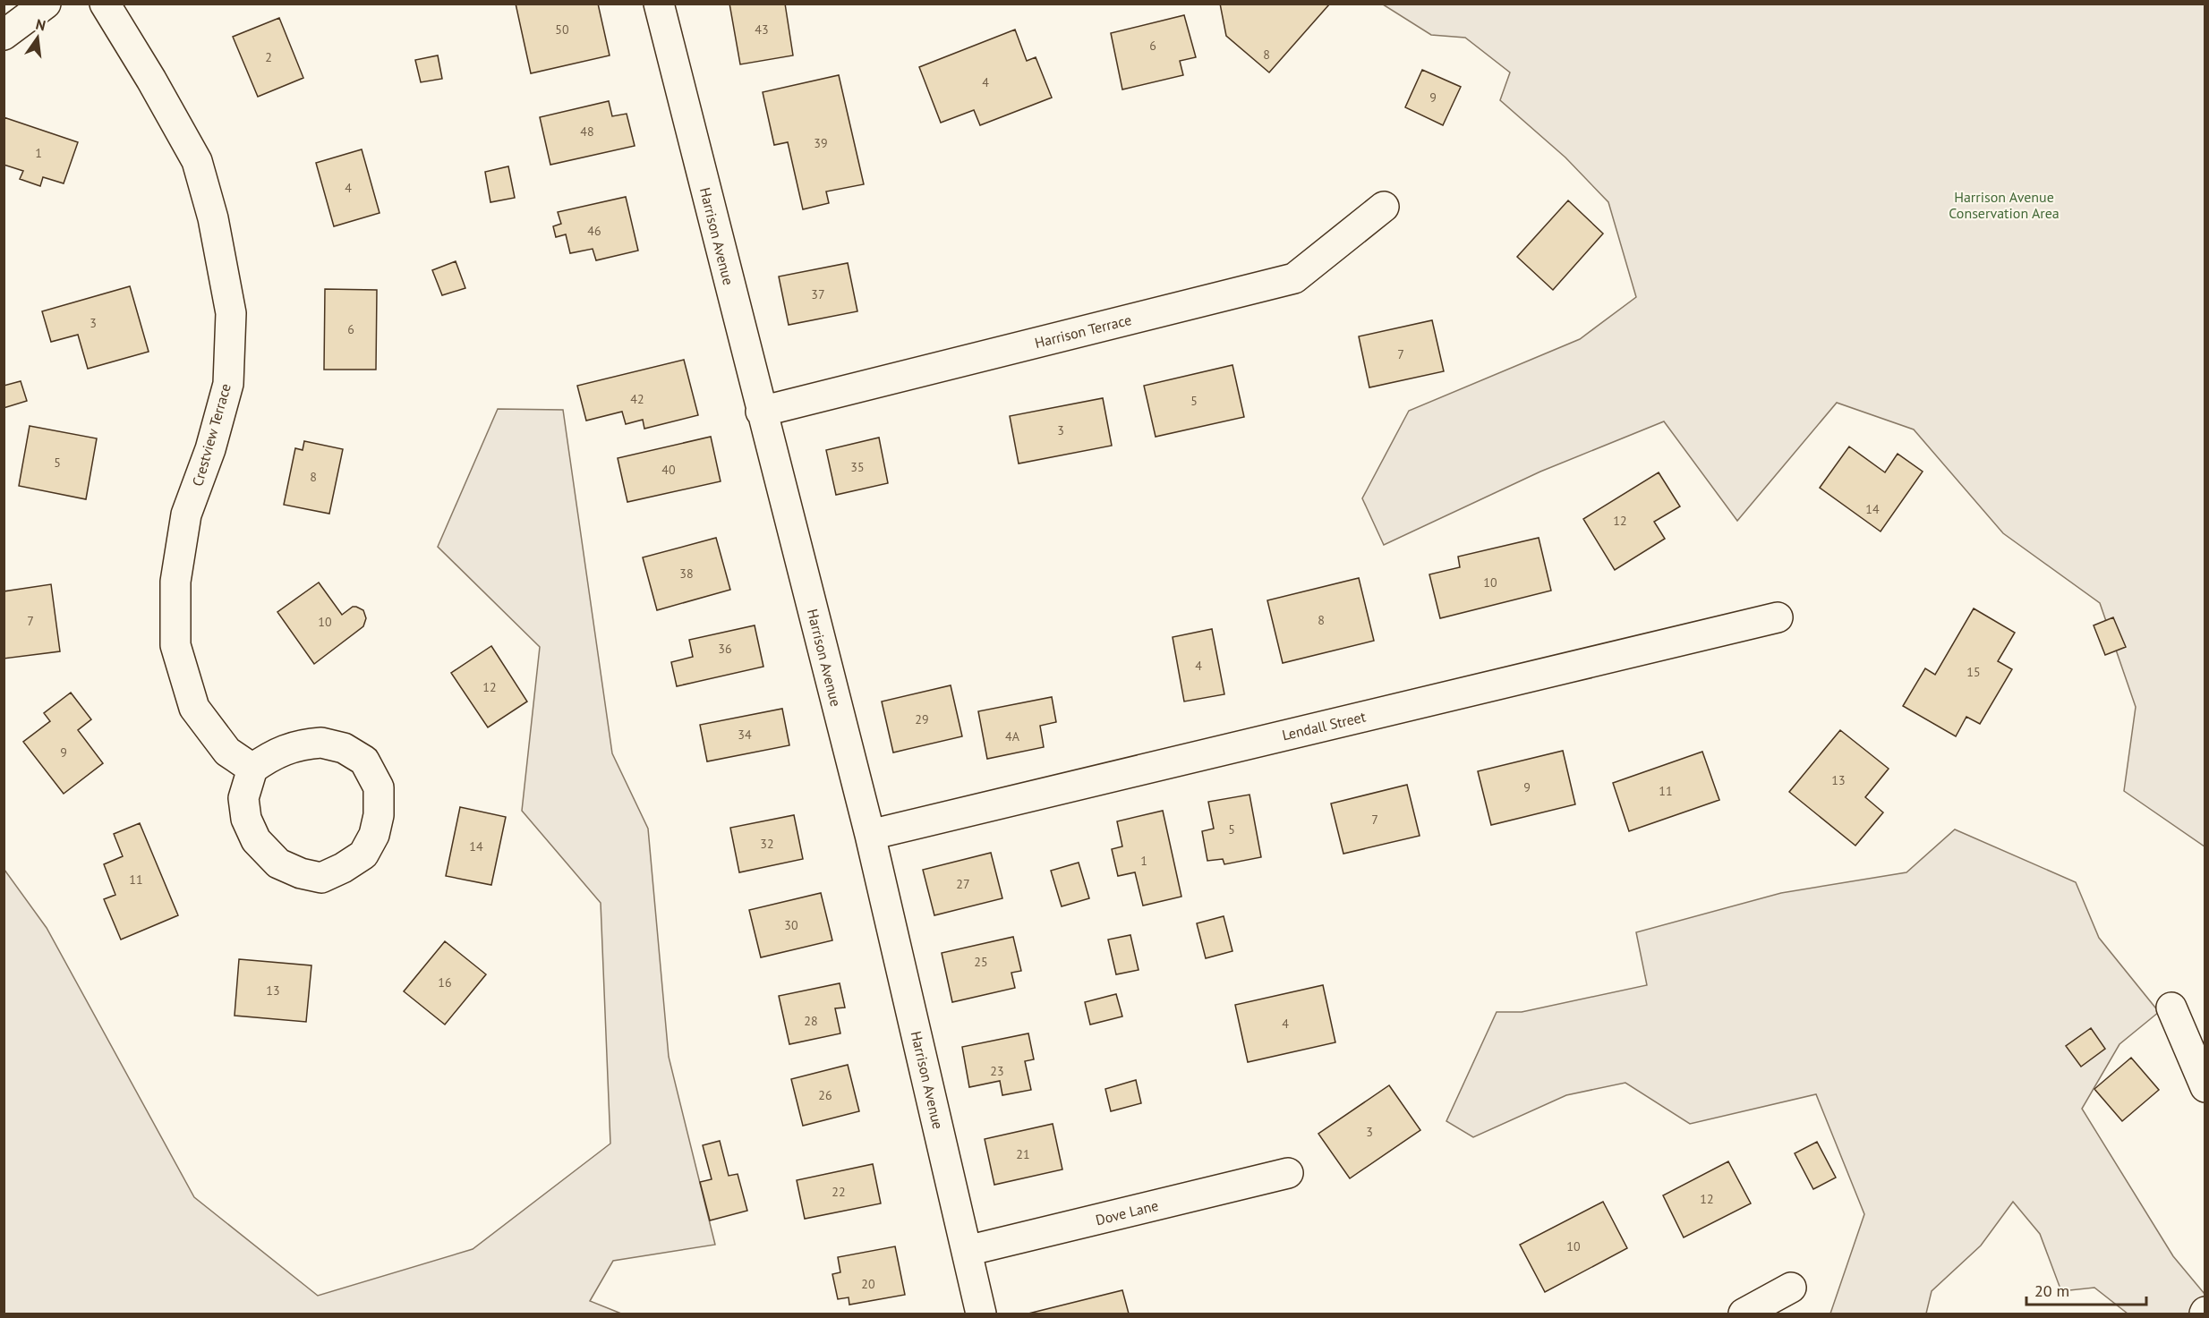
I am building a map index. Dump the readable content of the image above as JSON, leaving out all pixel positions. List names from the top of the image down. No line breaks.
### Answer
{"streets":{"street":["Harrison Avenue","Harrison Terrace","Crestview Terrace","Lendall Street","Dove Lane"]},"crossings":[["Harrison Avenue","Harrison Terrace"],["Harrison Avenue","Lendall Street"],["Harrison Avenue","Dove Lane"]],"parks":["Harrison Avenue Conservation Area"],"house_numbers":["50","43","6","8","2","4","9","48","39","1","4","46","37","3","6","7","42","5","3","5","35","40","8","14","12","38","10","8","7","10","36","4","15","12","29","34","4A","9","13","9","11","7","5","32","14","1","11","27","30","25","16","13","28","4","23","26","3","21","22","12","10","20"],"scale_bar":"20 m","north":"top"}
